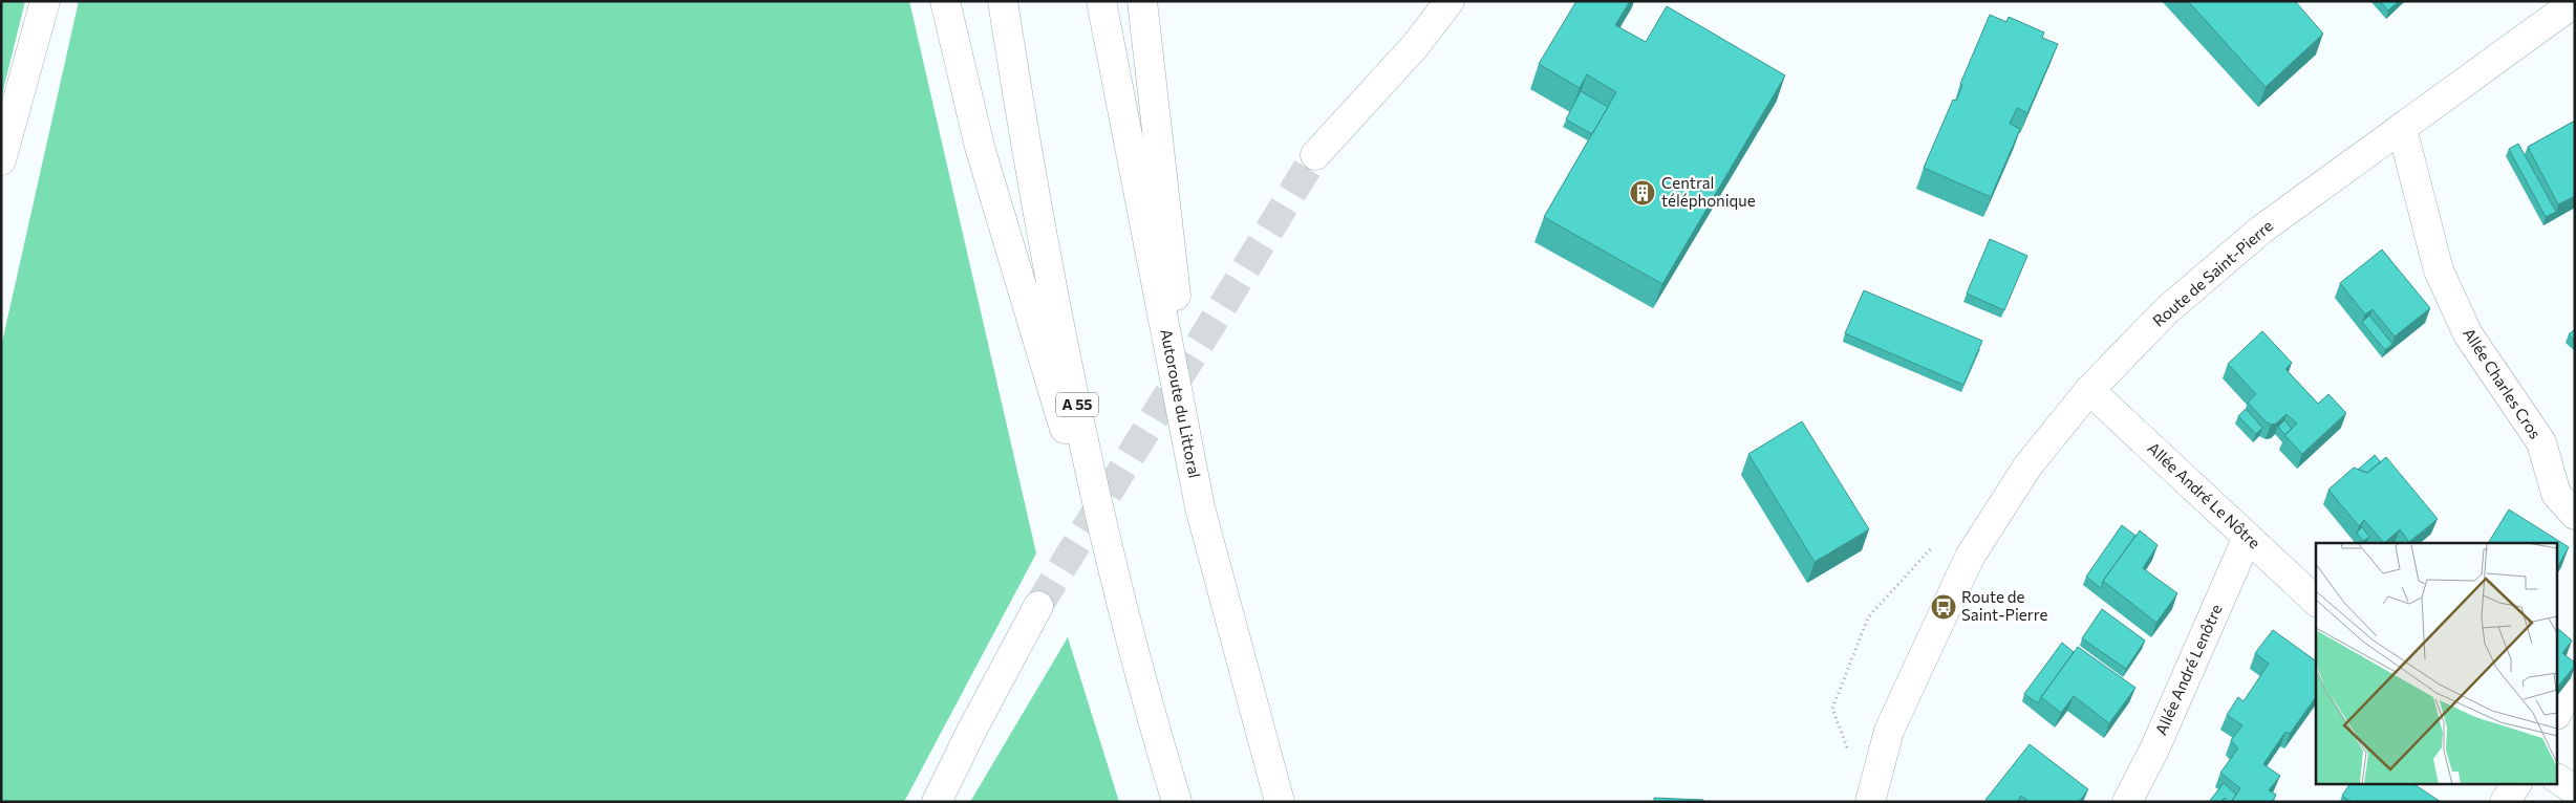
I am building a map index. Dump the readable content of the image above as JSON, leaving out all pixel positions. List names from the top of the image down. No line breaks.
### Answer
{"streets":{"main road":["Route de Saint-Pierre","Allée Charles Cros","Autoroute du Littoral","A 55","Allée André Le Nôtre","Allée André Lenôtre"]},"crossings":[["Route de Saint-Pierre","Allée Charles Cros"],["Route de Saint-Pierre","Allée André Le Nôtre"],["Allée André Le Nôtre","Allée André Lenôtre"]],"places":{"building":["Central téléphonique"],"bus stop":["Route de Saint-Pierre"]}}
